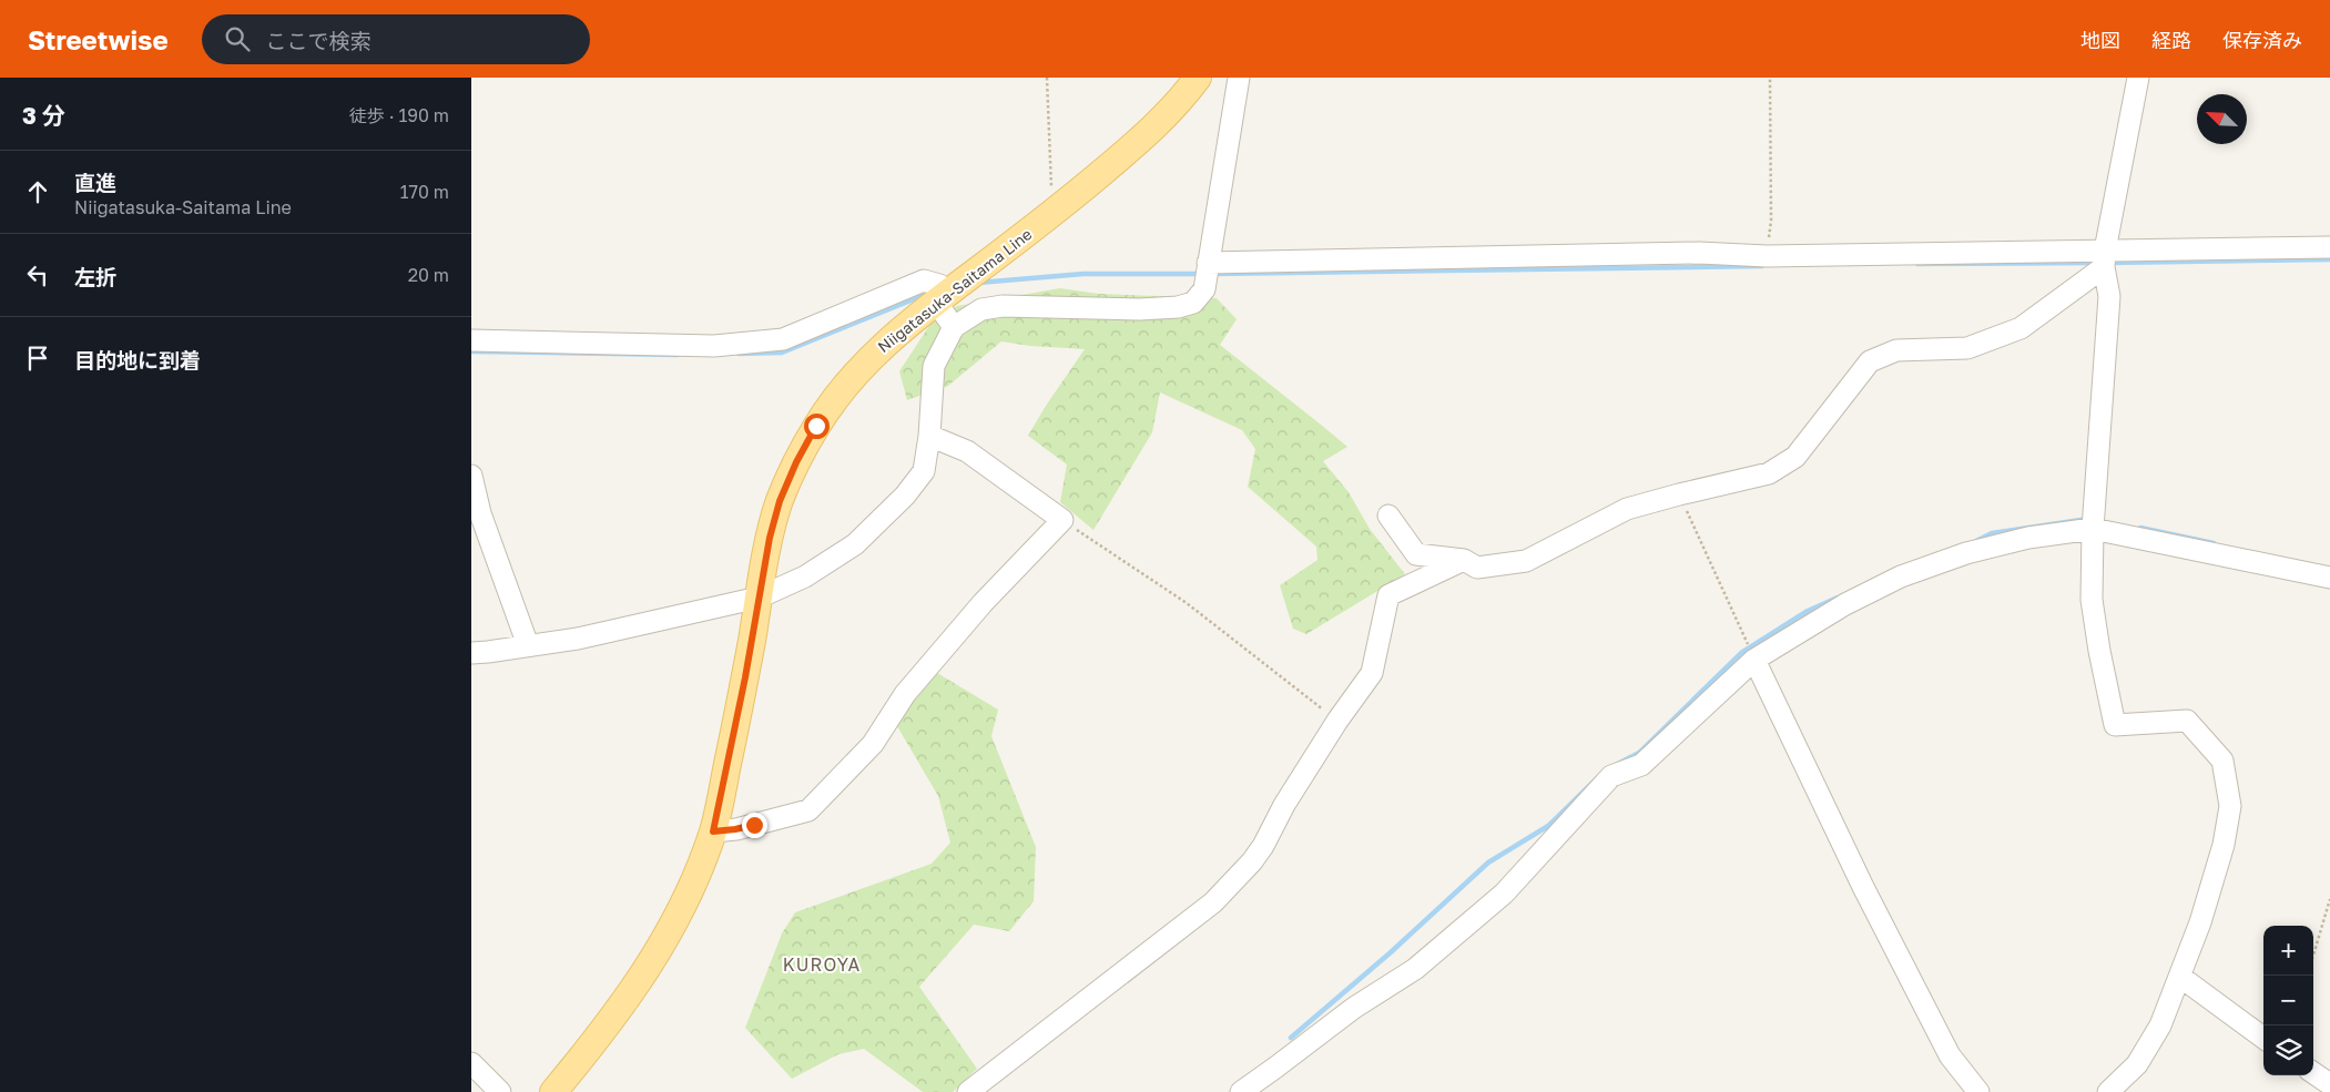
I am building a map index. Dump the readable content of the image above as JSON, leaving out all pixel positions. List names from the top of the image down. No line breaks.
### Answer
{"streets":{"main road":["Niigatasuka-Saitama Line"]},"districts":["KUROYA"],"north":"top left","page":{"header":"Streetwise","search":"ここで検索","nav":["地図","経路","保存済み"],"heading":["3 分","徒歩 · 190 m"],"list":[["直進","Niigatasuka-Saitama Line","170 m"],["左折","20 m"],"目的地に到着"],"map_buttons":["+","−"]}}
